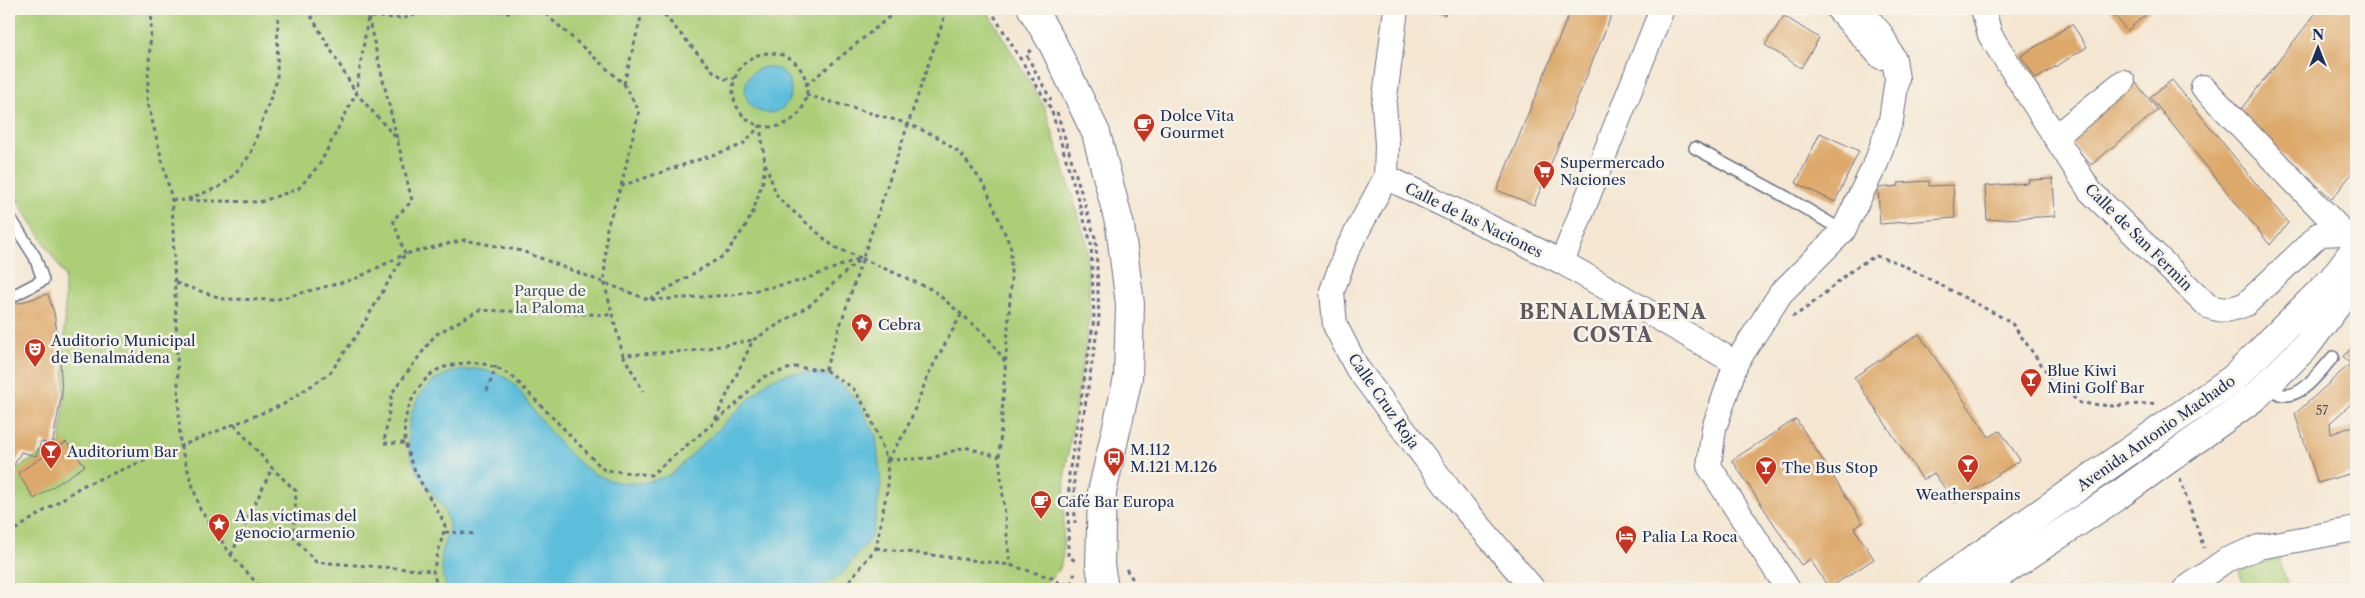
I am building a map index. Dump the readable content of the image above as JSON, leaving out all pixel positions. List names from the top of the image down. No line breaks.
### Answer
{"streets":{"main road":["Avenida Antonio Machado"],"street":["Calle de las Naciones","Calle de San Fermin","Calle Cruz Roja"]},"crossings":[["Calle de las Naciones","Calle Cruz Roja"],["Calle de San Fermin","Avenida Antonio Machado"]],"districts":["BENALMÁDENA COSTA"],"parks":["Parque de la Paloma"],"places":{"cafe":["Dolce Vita Gourmet","Café Bar Europa"],"supermarket":["Supermercado Naciones"],"place":["Cebra","A las víctimas del genocio armenio"],"theatre":["Auditorio Municipal de Benalmádena"],"bar":["Blue Kiwi Mini Golf Bar","Auditorium Bar","Weatherspains","The Bus Stop"],"bus stop":["M.112 M.121 M.126"],"hotel":["Palia La Roca"]},"house_numbers":["57"],"north":"top"}
